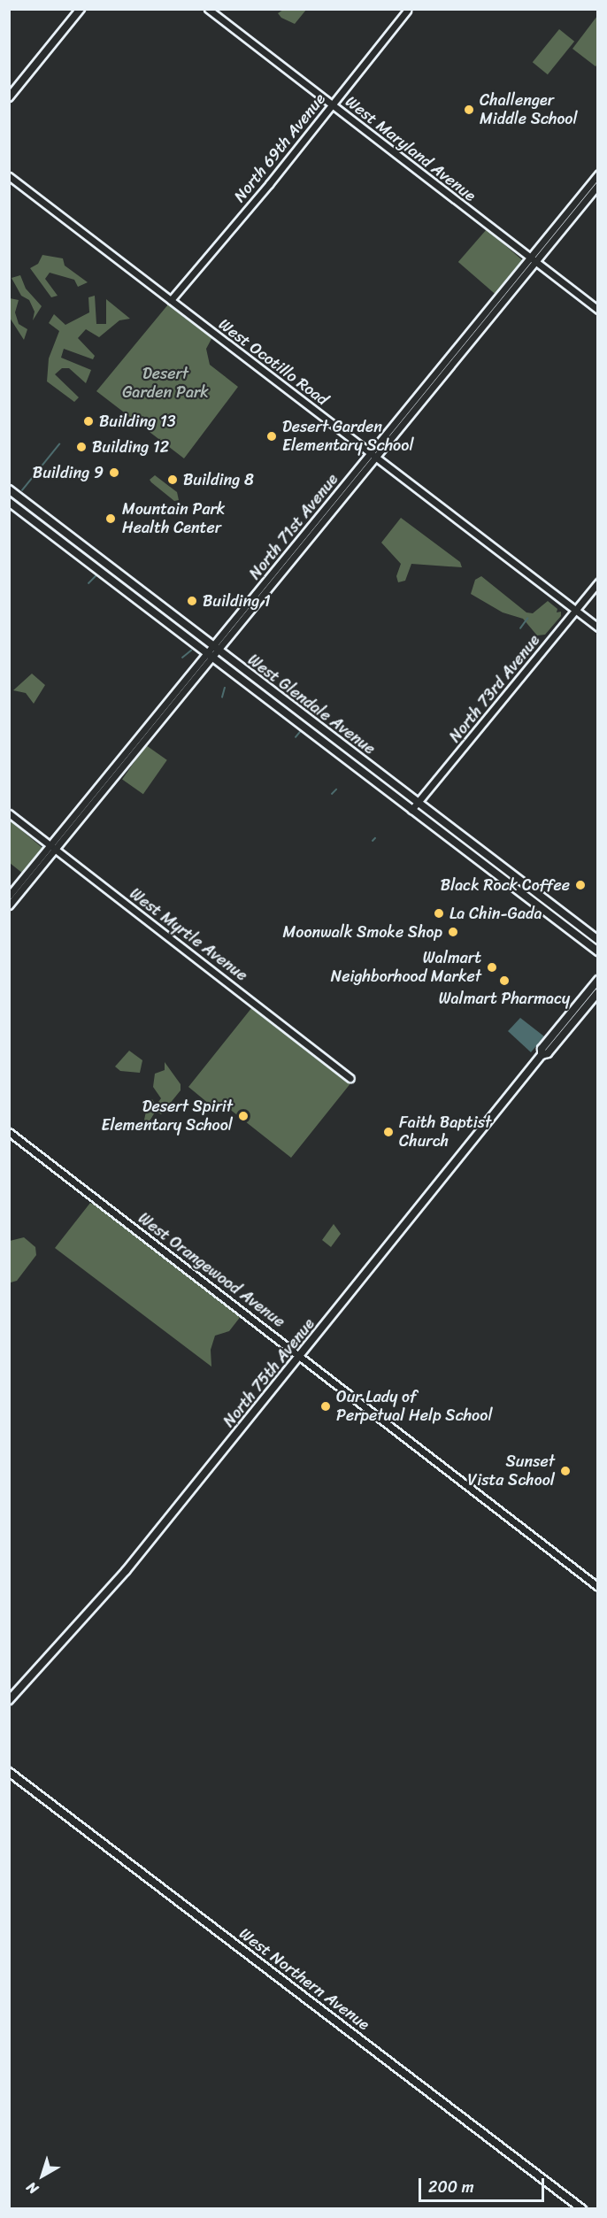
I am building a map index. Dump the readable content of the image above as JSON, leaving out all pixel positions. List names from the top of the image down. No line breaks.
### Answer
{"streets":{"main road":["West Glendale Avenue","North 75th Avenue","West Northern Avenue"],"street":["North 69th Avenue","West Maryland Avenue","West Ocotillo Road","North 71st Avenue","North 73rd Avenue","West Myrtle Avenue","West Orangewood Avenue"]},"crossings":[["North 69th Avenue","West Maryland Avenue"],["North 69th Avenue","West Ocotillo Road"],["West Maryland Avenue","North 71st Avenue"],["West Ocotillo Road","North 71st Avenue"],["West Ocotillo Road","North 73rd Avenue"],["North 71st Avenue","West Glendale Avenue"],["North 71st Avenue","West Myrtle Avenue"],["North 73rd Avenue","West Glendale Avenue"],["West Orangewood Avenue","North 75th Avenue"]],"parks":["Desert Garden Park"],"places":["Challenger Middle School","Building 13","Desert Garden Elementary School","Building 12","Building 9","Building 8","Mountain Park Health Center","Building 1","Black Rock Coffee","La Chin-Gada","Moonwalk Smoke Shop","Walmart Neighborhood Market","Walmart Pharmacy","Desert Spirit Elementary School","Faith Baptist Church","Our Lady of Perpetual Help School","Sunset Vista School"],"scale_bar":"200 m","north":"bottom left"}
